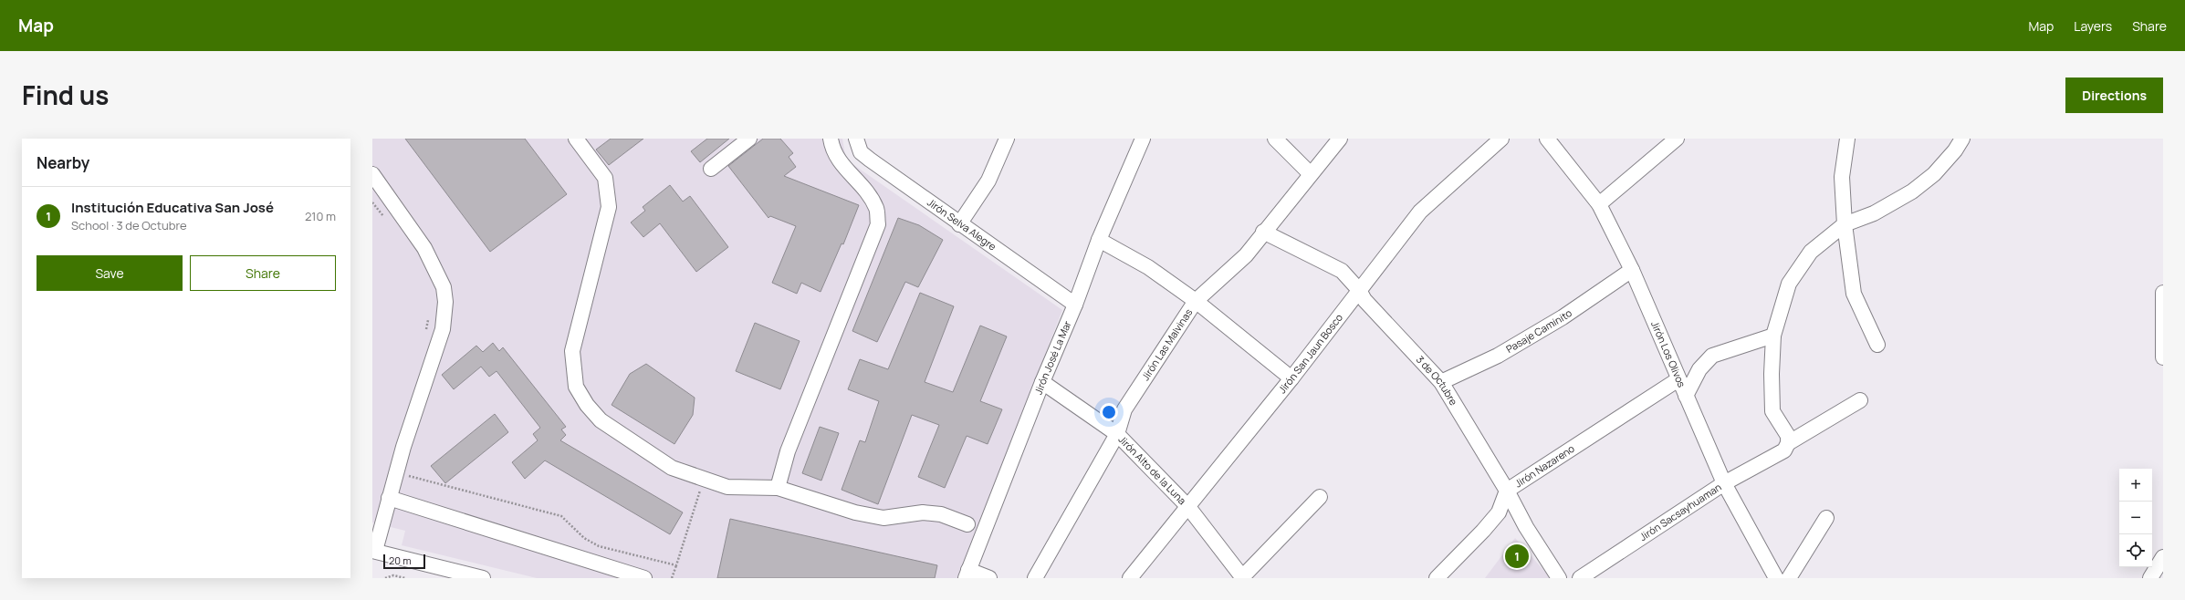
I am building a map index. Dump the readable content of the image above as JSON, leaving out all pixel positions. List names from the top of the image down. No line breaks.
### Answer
{"streets":{"street":["Jirón Selva Alegre","Pasaje Caminito","Jirón Las Malvinas","Jirón San Jaun Bosco","Jirón Los Olivos","Jirón José La Mar","3 de Octubre","Jirón Nazareno","Jirón Alto de la Luna","Jirón Sacsayhuaman"]},"crossings":[["Jirón Selva Alegre","Jirón José La Mar"],["Pasaje Caminito","Jirón Los Olivos"],["Pasaje Caminito","3 de Octubre"],["Jirón Las Malvinas","3 de Octubre"],["Jirón Las Malvinas","Jirón Alto de la Luna"],["Jirón San Jaun Bosco","3 de Octubre"],["Jirón San Jaun Bosco","Jirón Alto de la Luna"],["Jirón Los Olivos","Jirón Nazareno"],["Jirón Los Olivos","Jirón Sacsayhuaman"],["Jirón José La Mar","Jirón Alto de la Luna"],["3 de Octubre","Jirón Nazareno"]],"scale_bar":"20 m","page":{"header":"Map","nav":["Map","Layers","Share"],"title":"Find us","buttons":["Directions",["Save","Share"]],"heading":"Nearby","list":[{"mark":"1","name":"Institución Educativa San José","note":"School · 3 de Octubre","value":"210 m"}],"map_buttons":["+","−"],"pins":"1","scale":"20 m"}}
